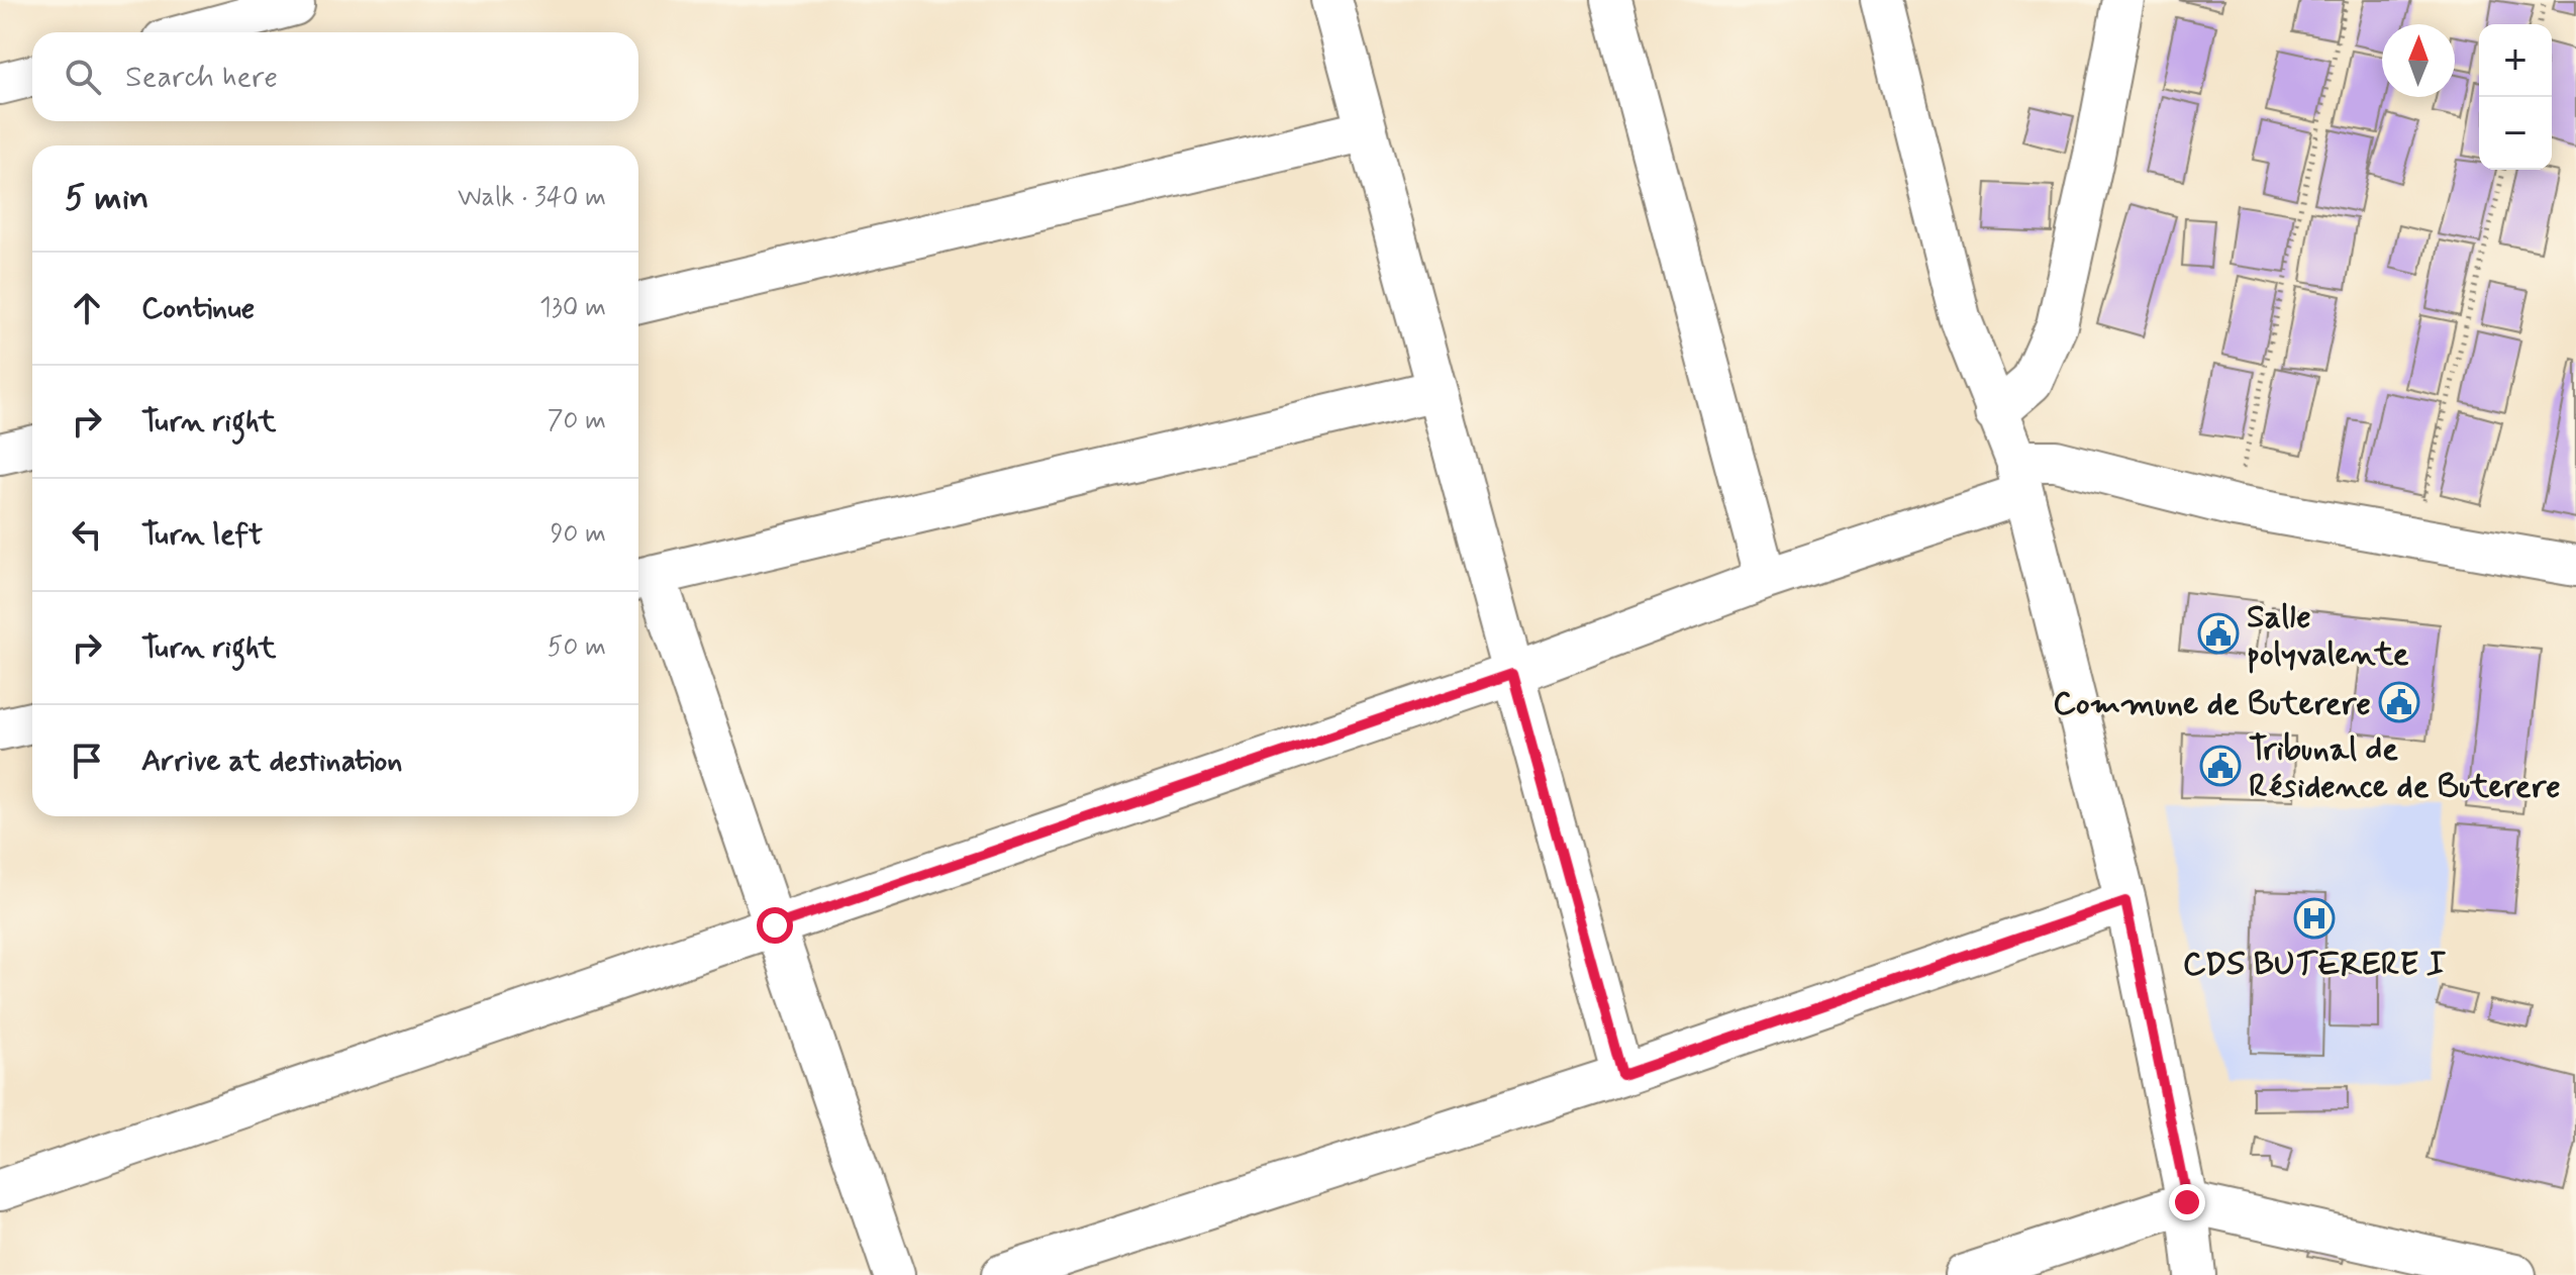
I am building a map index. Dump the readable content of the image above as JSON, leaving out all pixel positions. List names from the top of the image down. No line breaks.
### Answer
{"places":{"public building":["Salle polyvalente","Commune de Buterere","Tribunal de Résidence de Buterere"],"hospital":["CDS BUTERERE I"]},"north":"top","page":{"map_buttons":["+","−"],"search":"Search here","heading":["5 min","Walk · 340 m"],"list":[["Continue","130 m"],["Turn right","70 m"],["Turn left","90 m"],["Turn right","50 m"],"Arrive at destination"]}}
